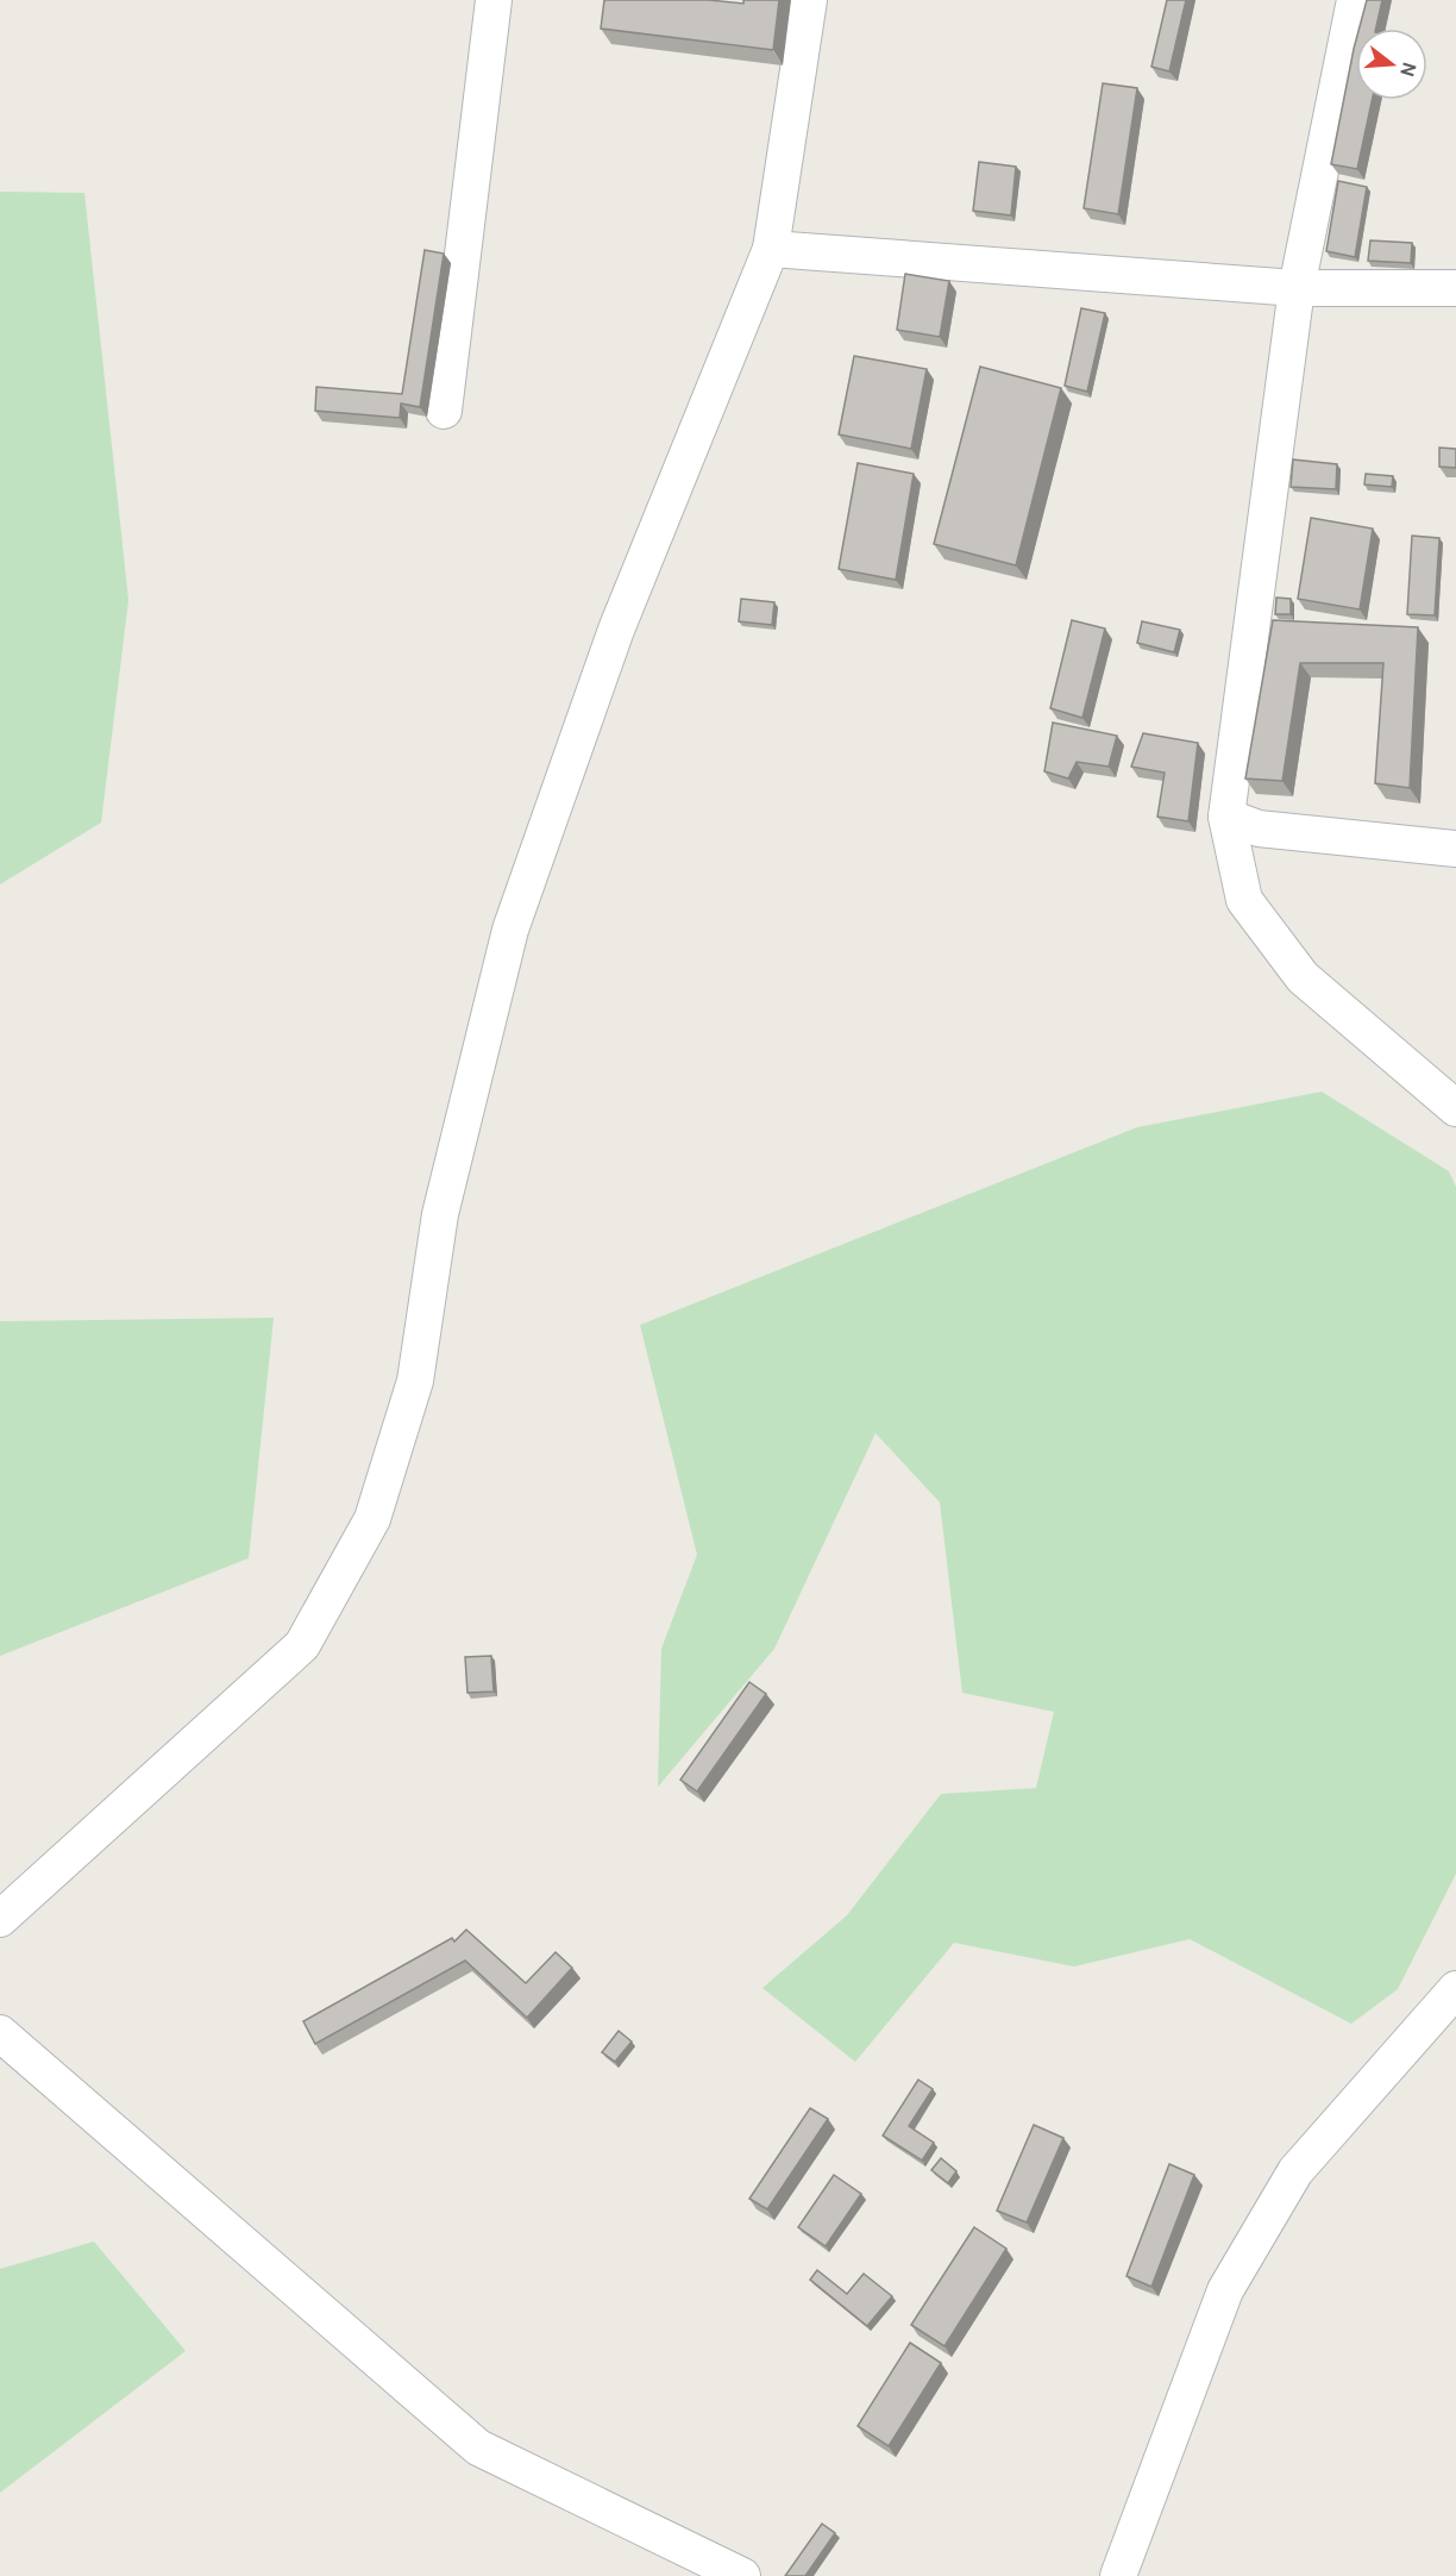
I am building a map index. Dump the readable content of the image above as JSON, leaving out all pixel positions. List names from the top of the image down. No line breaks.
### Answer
{"north":"right"}
